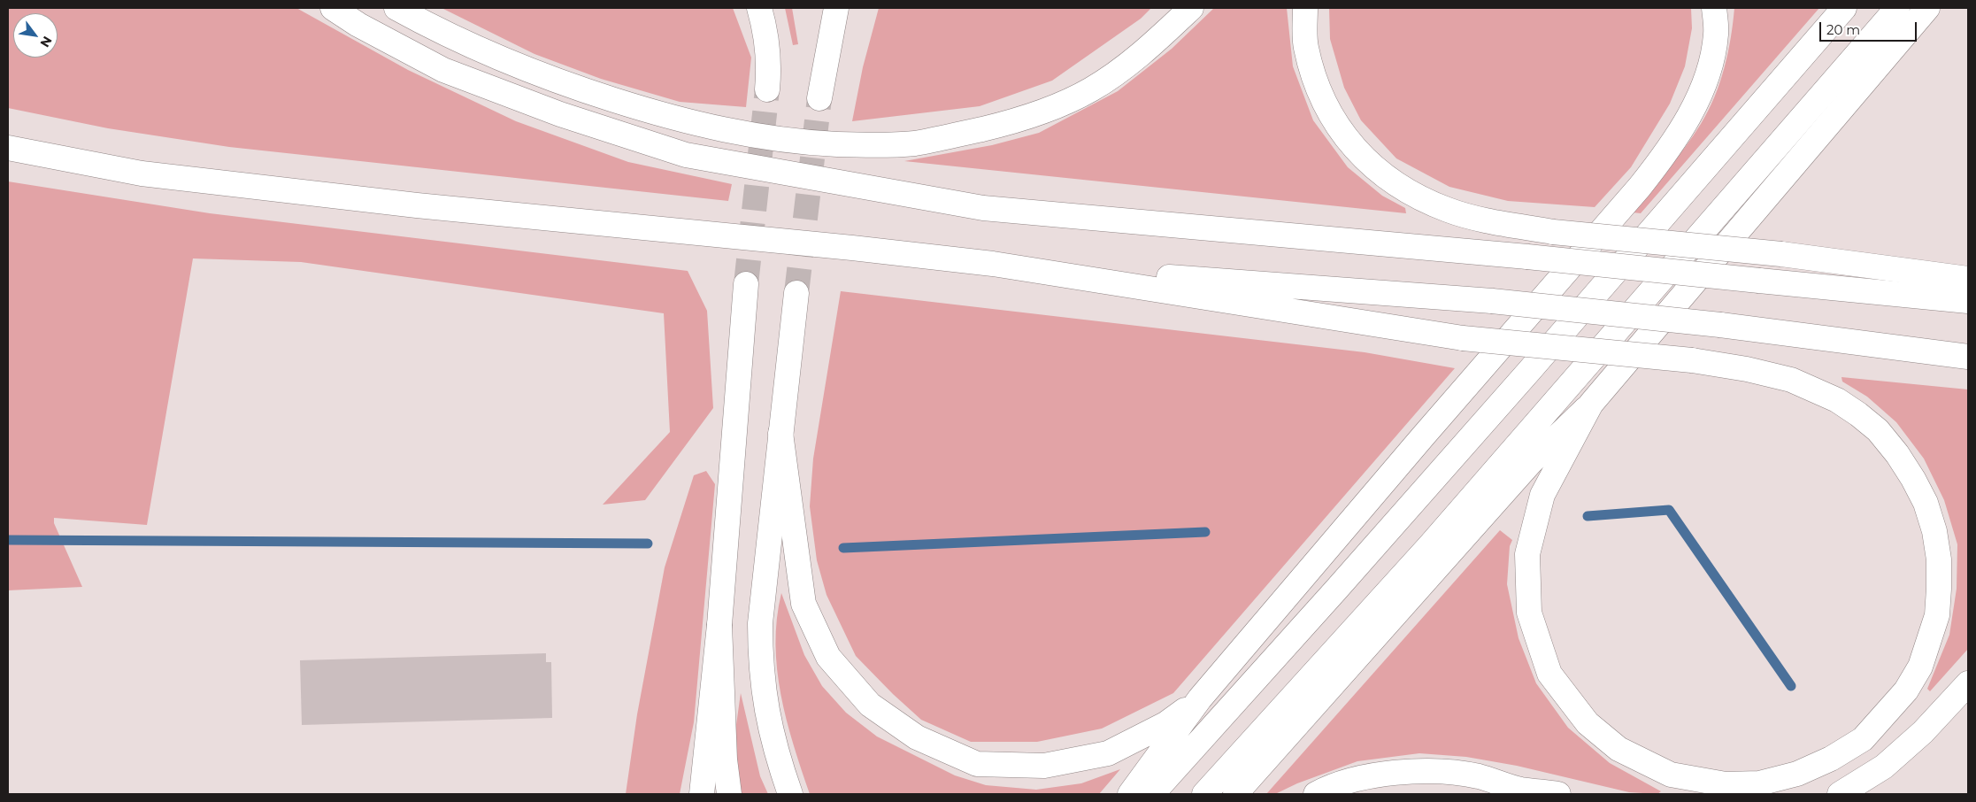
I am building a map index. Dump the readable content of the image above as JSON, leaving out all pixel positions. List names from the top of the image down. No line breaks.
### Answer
{"scale_bar":"20 m","north":"bottom right"}
